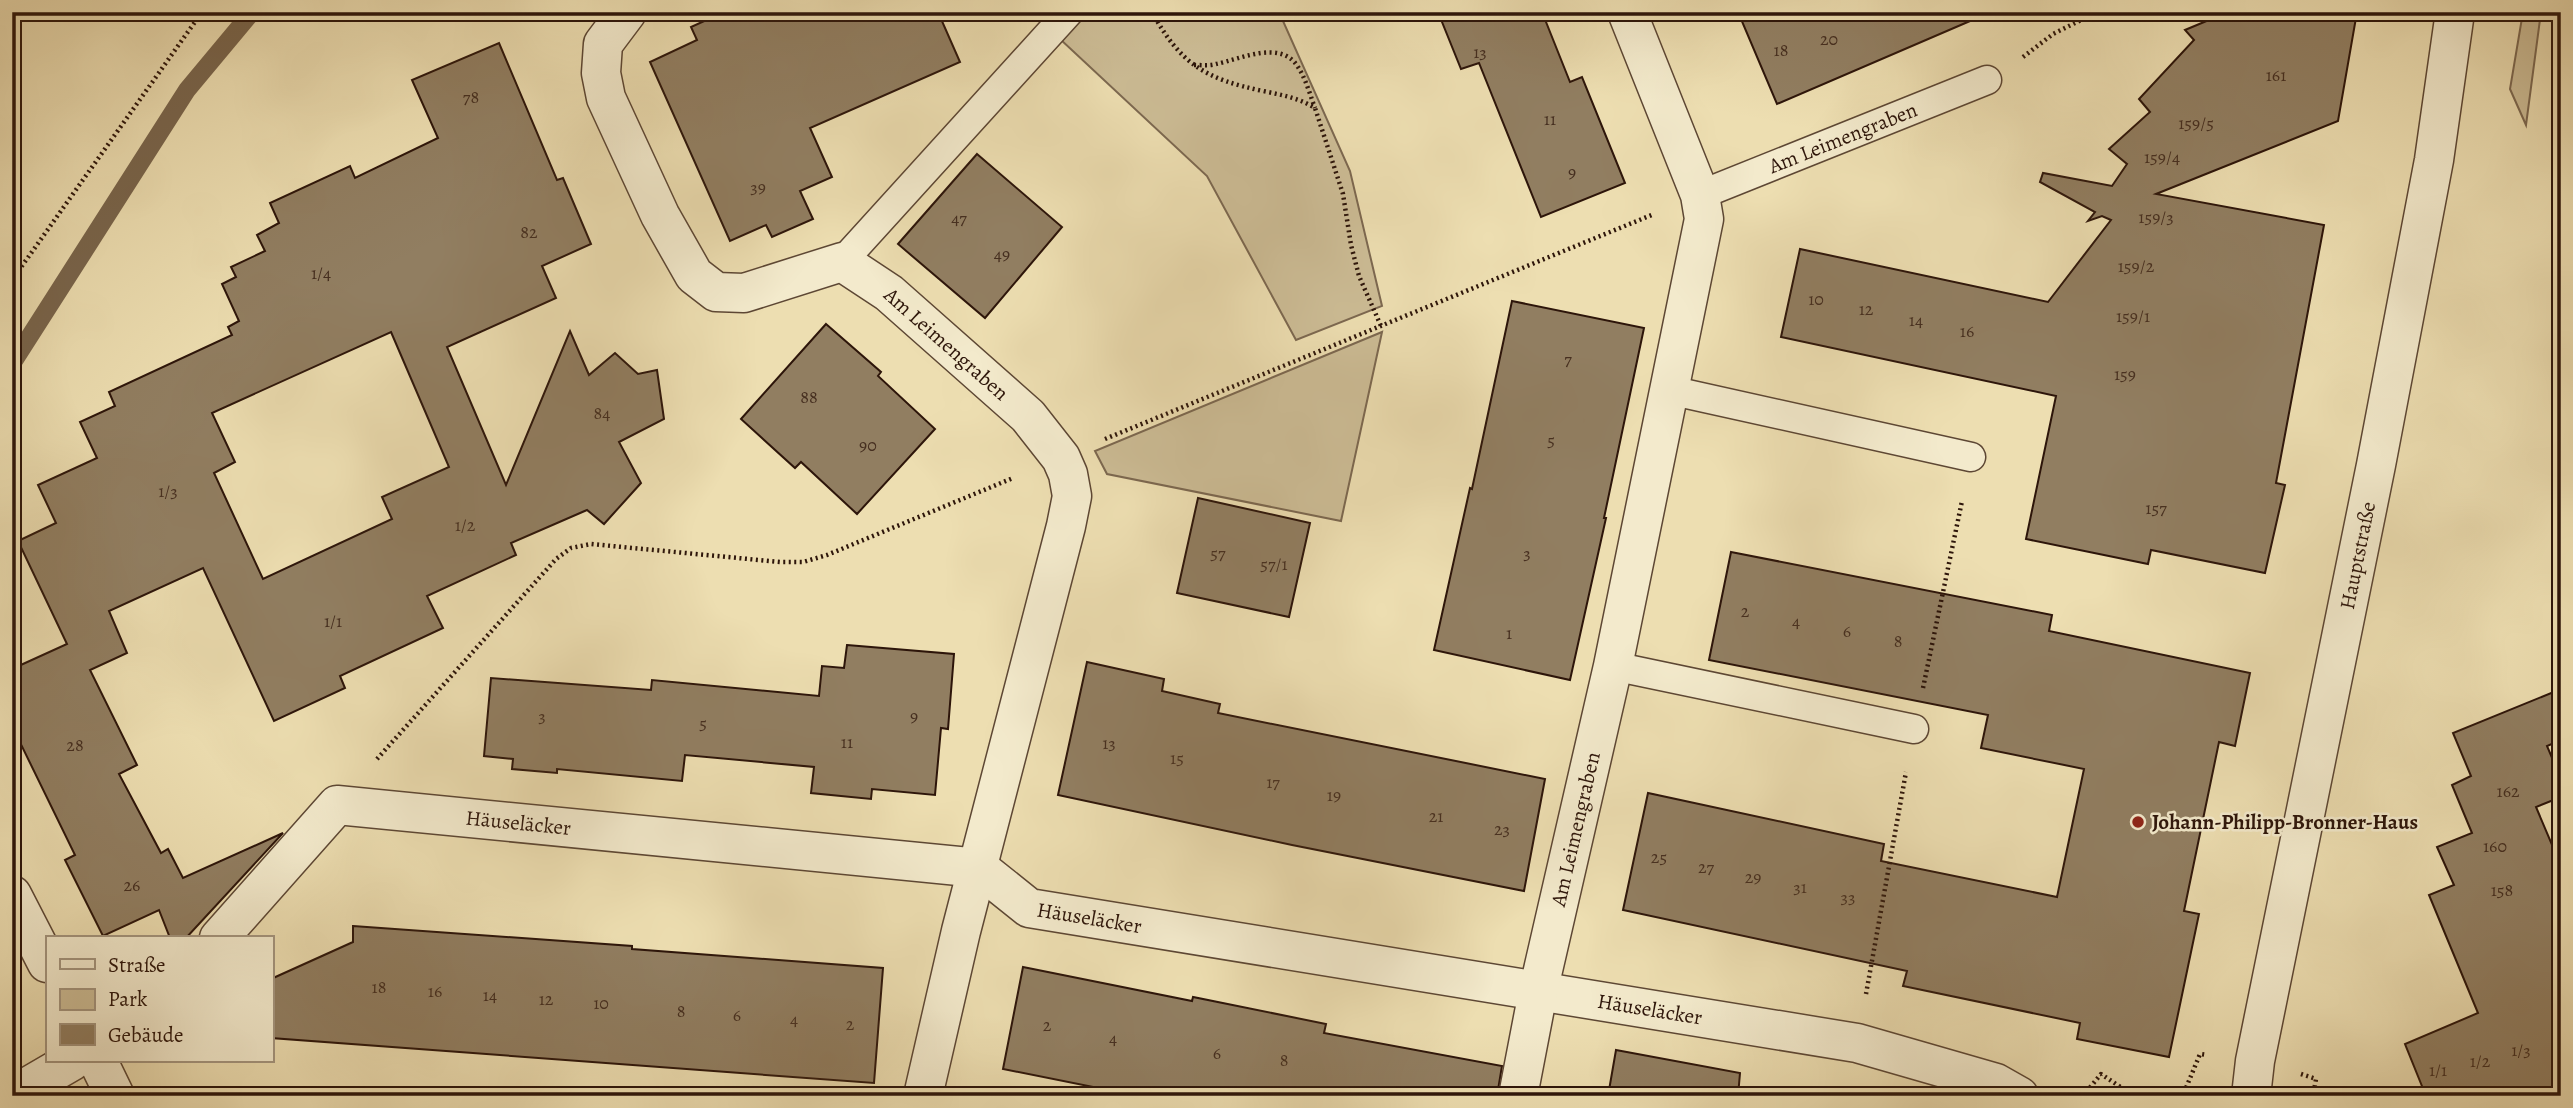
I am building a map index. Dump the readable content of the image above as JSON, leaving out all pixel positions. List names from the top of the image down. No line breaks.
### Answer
{"streets":{"street":["Am Leimengraben","Hauptstraße","Häuseläcker"]},"crossings":[["Am Leimengraben","Häuseläcker"]],"places":["Johann-Philipp-Bronner-Haus"],"house_numbers":["20","18","13","161","78","11","159/5","159/4","9","39","159/3","47","82","49","159/2","1/4","10","12","159/1","14","16","7","159","88","84","5","90","1/3","157","1/2","57","3","57/1","2","1/1","4","6","1","8","3","9","5","11","13","28","15","17","162","19","21","23","160","25","27","29","26","31","158","33","18","16","14","12","10","8","6","4","2","2","4","1/3","6","8","1/2","1/1"],"legend":["Straße","Park","Gebäude"]}
